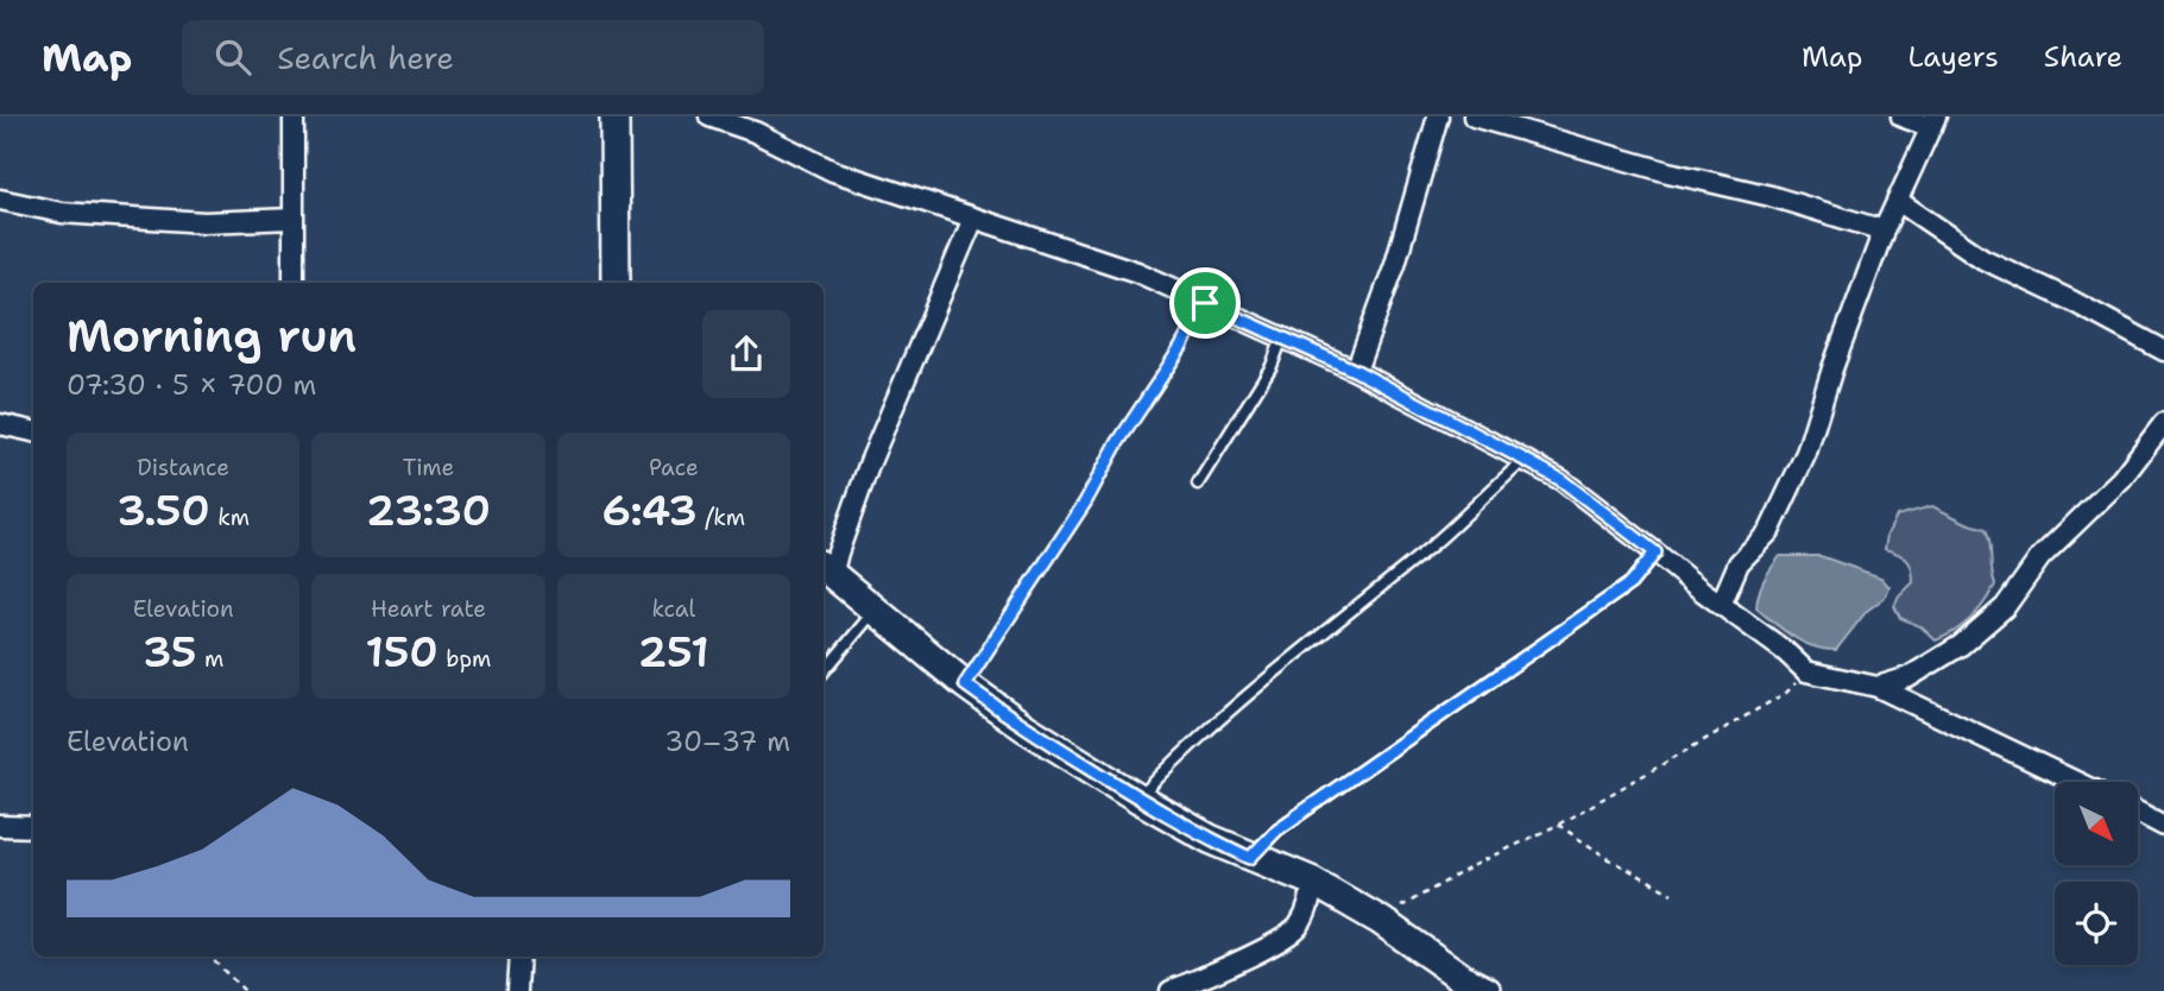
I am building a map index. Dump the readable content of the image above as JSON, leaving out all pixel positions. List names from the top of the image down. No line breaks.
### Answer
{"north":"bottom right","page":{"header":"Map","search":"Search here","nav":["Map","Layers","Share"],"heading":["Morning run","07:30 · 5 × 700 m"],"stats":[["Distance","3.50 km"],["Time","23:30"],["Pace","6:43 /km"],["Elevation","35 m"],["Heart rate","150 bpm"],["kcal","251"]],"chart":["Elevation","30–37 m"]}}
